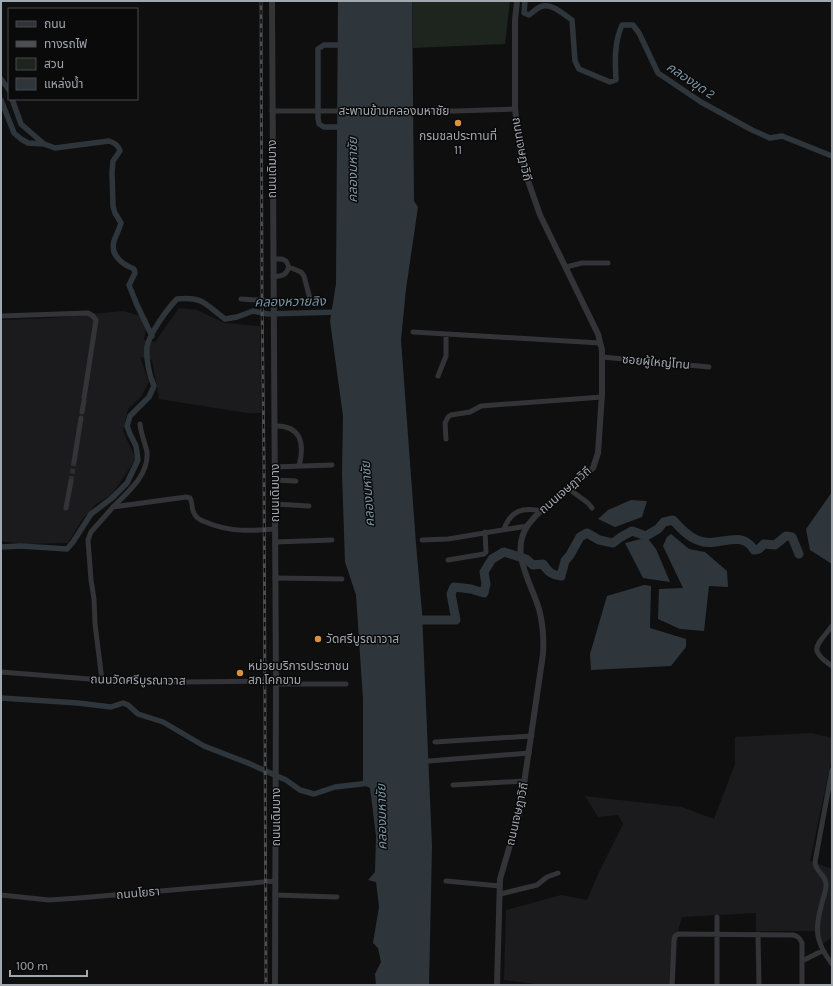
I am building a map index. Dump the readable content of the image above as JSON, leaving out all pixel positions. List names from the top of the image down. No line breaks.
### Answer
{"streets":{"street":["สะพานข้ามคลองมหาชัย","ถนนเจษฎาวิถี","ถนนเดิมบาง","ซอยผู้ใหญ่โทน","ถนนวัดศรีบูรณาวาส","ถนนโยธา"]},"crossings":[["สะพานข้ามคลองมหาชัย","ถนนเจษฎาวิถี"],["สะพานข้ามคลองมหาชัย","ถนนเดิมบาง"],["ถนนเจษฎาวิถี","ซอยผู้ใหญ่โทน"],["ถนนเดิมบาง","ถนนวัดศรีบูรณาวาส"],["ถนนเดิมบาง","ถนนโยธา"]],"water":["คลองขุด 2","คลองมหาชัย","คลองหวายลิง"],"places":["กรมชลประทานที่ 11","วัดศรีบูรณาวาส","หน่วยบริการประชาชน สภ.โคกขาม"],"legend":["ถนน","ทางรถไฟ","สวน","แหล่งน้ำ"],"scale_bar":"100 m"}
